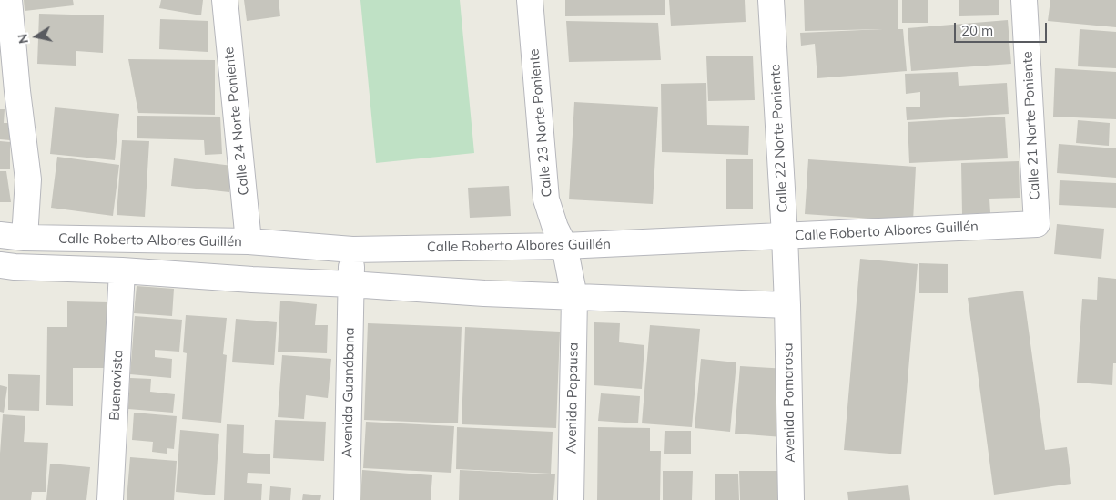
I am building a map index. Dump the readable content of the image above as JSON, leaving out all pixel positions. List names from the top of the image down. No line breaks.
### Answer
{"streets":{"street":["Calle 24 Norte Poniente","Calle 23 Norte Poniente","Calle 21 Norte Poniente","Calle 22 Norte Poniente","Calle Roberto Albores Guillén","Buenavista","Avenida Guanábana","Avenida Papausa","Avenida Pomarosa"]},"crossings":[["Calle 24 Norte Poniente","Calle Roberto Albores Guillén"],["Calle 23 Norte Poniente","Calle Roberto Albores Guillén"],["Calle 23 Norte Poniente","Avenida Papausa"],["Calle 21 Norte Poniente","Calle Roberto Albores Guillén"],["Calle 22 Norte Poniente","Calle Roberto Albores Guillén"],["Calle 22 Norte Poniente","Avenida Pomarosa"],["Calle Roberto Albores Guillén","Avenida Guanábana"]],"scale_bar":"20 m","north":"left"}
